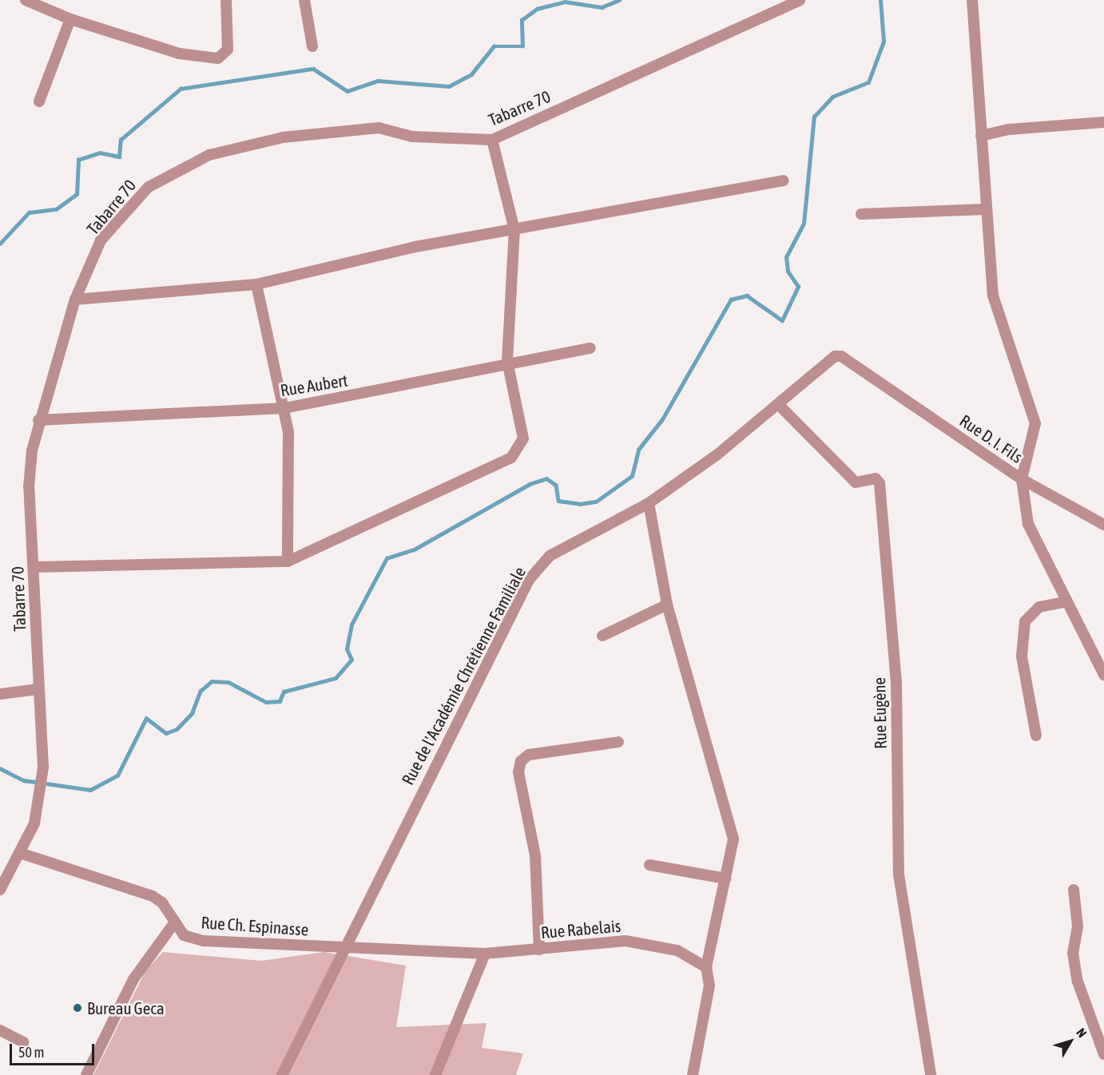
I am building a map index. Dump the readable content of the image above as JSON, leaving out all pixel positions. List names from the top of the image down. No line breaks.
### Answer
{"streets":{"street":["Tabarre 70","Rue Aubert","Rue D. I. Fils","Rue de l'Académie Chrétienne Familiale","Rue Eugène","Rue Ch. Espinasse","Rue Rabelais"]},"crossings":[["Tabarre 70","Rue Aubert"],["Tabarre 70","Rue Ch. Espinasse"],["Rue D. I. Fils","Rue de l'Académie Chrétienne Familiale"],["Rue de l'Académie Chrétienne Familiale","Rue Eugène"],["Rue de l'Académie Chrétienne Familiale","Rue Ch. Espinasse"],["Rue de l'Académie Chrétienne Familiale","Rue Rabelais"],["Rue Ch. Espinasse","Rue Rabelais"]],"places":["Bureau Geca"],"scale_bar":"50 m","north":"top right"}
